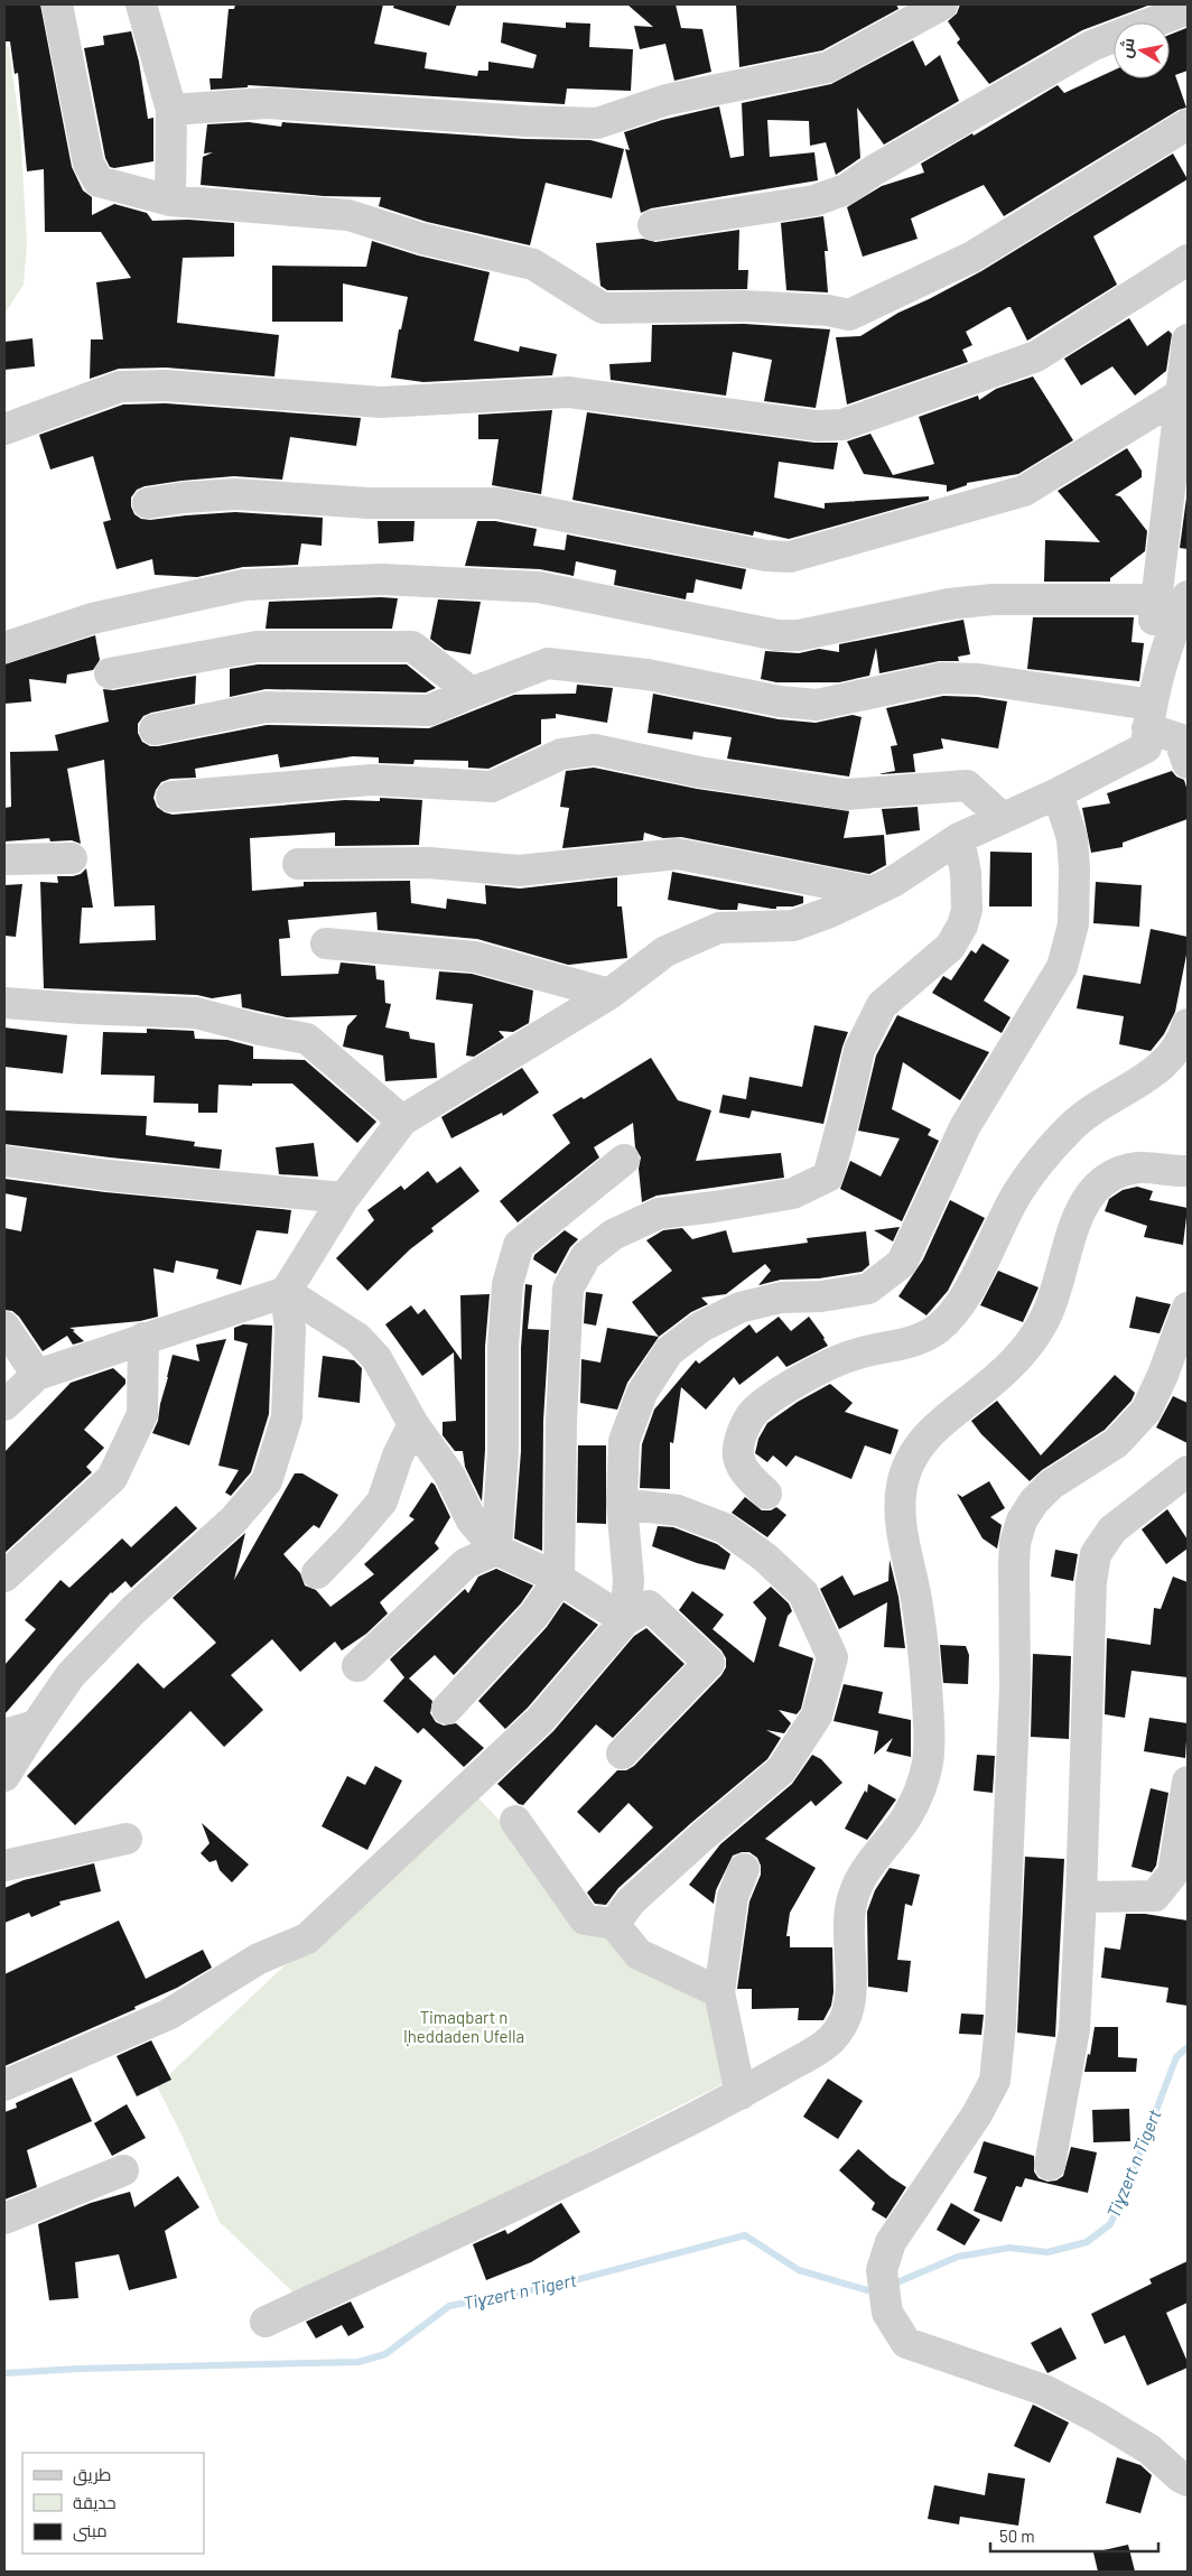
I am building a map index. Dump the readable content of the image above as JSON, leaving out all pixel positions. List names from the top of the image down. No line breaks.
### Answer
{"water":["Tiɣzert n Tigert"],"parks":["Timaqbart n Iḥeddaden Ufella"],"legend":["طريق","حديقة","مبنى"],"scale_bar":"50 m","north":"left"}
